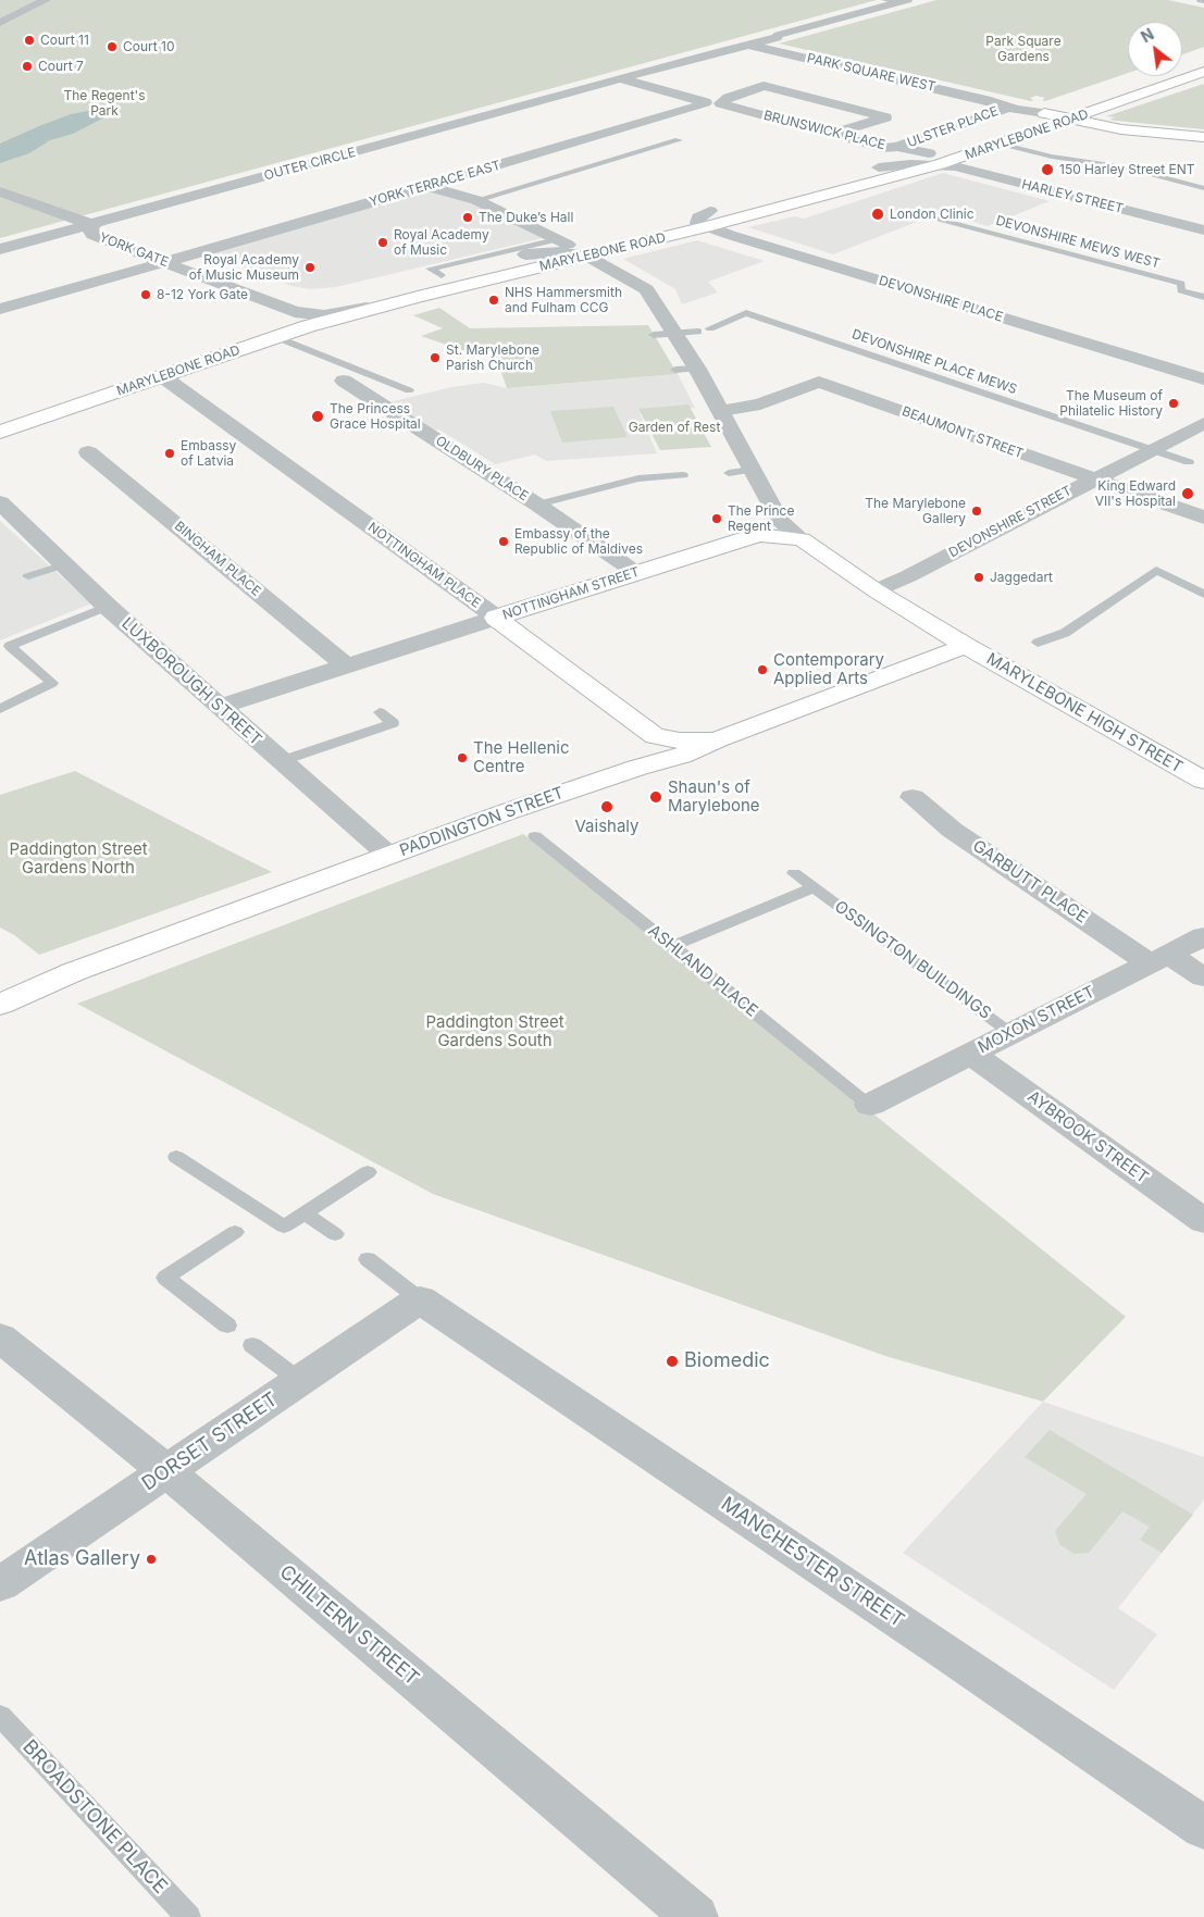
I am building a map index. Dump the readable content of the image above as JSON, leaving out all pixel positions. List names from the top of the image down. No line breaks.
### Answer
{"streets":{"main road":["PARK SQUARE WEST","MARYLEBONE ROAD","NOTTINGHAM PLACE","NOTTINGHAM STREET","MARYLEBONE HIGH STREET","PADDINGTON STREET"],"street":["ULSTER PLACE","BRUNSWICK PLACE","OUTER CIRCLE","YORK TERRACE EAST","HARLEY STREET","YORK GATE","DEVONSHIRE PLACE","BEAUMONT STREET","OLDBURY PLACE","DEVONSHIRE STREET","BINGHAM PLACE","LUXBOROUGH STREET","GARBUTT PLACE","MOXON STREET","AYBROOK STREET","DORSET STREET","MANCHESTER STREET","CHILTERN STREET"],"lane":["DEVONSHIRE MEWS WEST","DEVONSHIRE PLACE MEWS","OSSINGTON BUILDINGS","ASHLAND PLACE","BROADSTONE PLACE"]},"crossings":[["PARK SQUARE WEST","ULSTER PLACE"],["PARK SQUARE WEST","MARYLEBONE ROAD"],["ULSTER PLACE","BRUNSWICK PLACE"],["BRUNSWICK PLACE","MARYLEBONE ROAD"],["BRUNSWICK PLACE","OUTER CIRCLE"],["BRUNSWICK PLACE","YORK TERRACE EAST"],["BRUNSWICK PLACE","HARLEY STREET"],["MARYLEBONE ROAD","HARLEY STREET"],["MARYLEBONE ROAD","YORK GATE"],["MARYLEBONE ROAD","DEVONSHIRE PLACE"],["MARYLEBONE ROAD","NOTTINGHAM PLACE"],["MARYLEBONE ROAD","MARYLEBONE HIGH STREET"],["OUTER CIRCLE","YORK GATE"],["YORK TERRACE EAST","YORK GATE"],["DEVONSHIRE PLACE MEWS","DEVONSHIRE STREET"],["BEAUMONT STREET","DEVONSHIRE STREET"],["BEAUMONT STREET","MARYLEBONE HIGH STREET"],["OLDBURY PLACE","NOTTINGHAM STREET"],["DEVONSHIRE STREET","MARYLEBONE HIGH STREET"],["BINGHAM PLACE","NOTTINGHAM STREET"],["NOTTINGHAM PLACE","NOTTINGHAM STREET"],["NOTTINGHAM STREET","LUXBOROUGH STREET"],["NOTTINGHAM STREET","MARYLEBONE HIGH STREET"],["LUXBOROUGH STREET","PADDINGTON STREET"],["MARYLEBONE HIGH STREET","PADDINGTON STREET"],["GARBUTT PLACE","MOXON STREET"],["OSSINGTON BUILDINGS","MOXON STREET"],["ASHLAND PLACE","MOXON STREET"],["MOXON STREET","AYBROOK STREET"],["DORSET STREET","MANCHESTER STREET"],["DORSET STREET","CHILTERN STREET"]],"parks":["Park Square Gardens","The Regent's Park","Garden of Rest","Paddington Street Gardens North","Paddington Street Gardens South"],"places":["Court 11","Court 10","Court 7","150 Harley Street ENT","London Clinic","The Duke’s Hall","Royal Academy of Music","Royal Academy of Music Museum","8-12 York Gate","NHS Hammersmith and Fulham CCG","St. Marylebone Parish Church","The Museum of Philatelic History","The Princess Grace Hospital","Embassy of Latvia","King Edward VII's Hospital","The Marylebone Gallery","The Prince Regent","Embassy of the Republic of Maldives","Jaggedart","Contemporary Applied Arts","The Hellenic Centre","Shaun's of Marylebone","Vaishaly","Biomedic","Atlas Gallery"],"north":"top left"}
